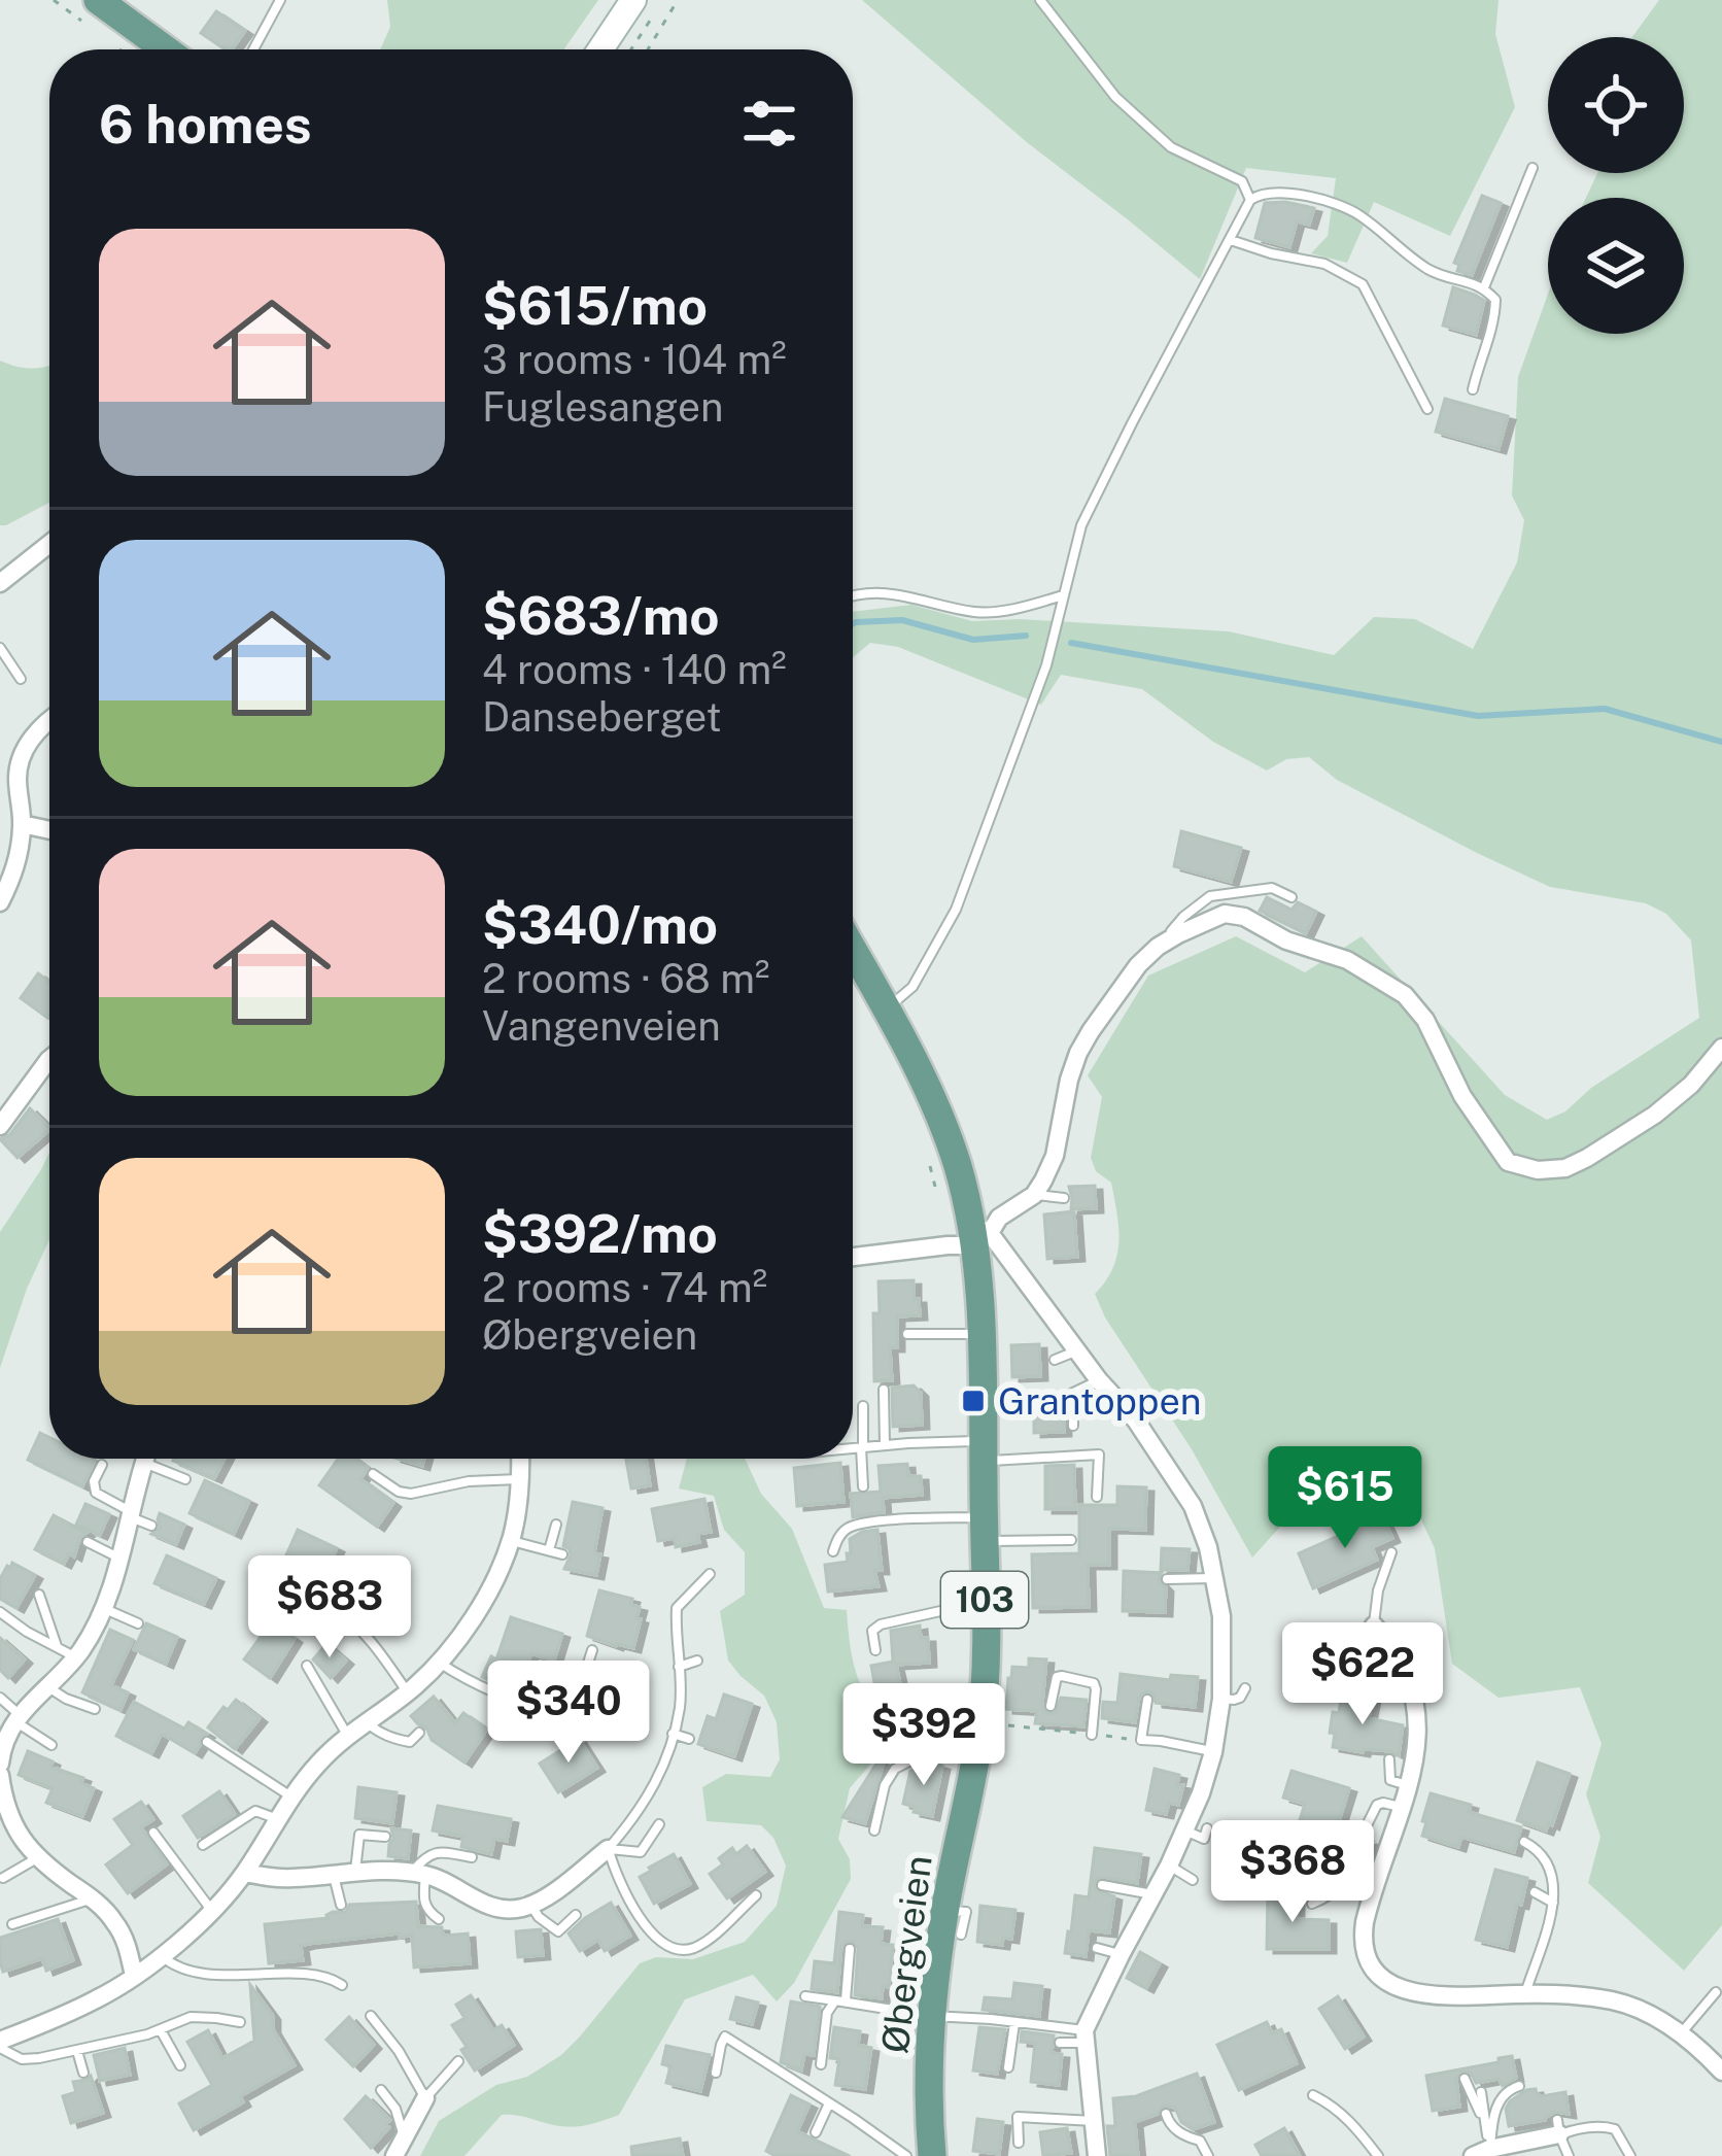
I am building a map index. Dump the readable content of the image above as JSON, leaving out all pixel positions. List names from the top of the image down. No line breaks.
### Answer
{"streets":{"main road":["103","Øbergveien"]},"places":{"transit":["Grantoppen"]},"page":{"heading":"6 homes","list":[{"name":"$615/mo","note":"3 rooms · 104 m² · Fuglesangen"},{"name":"$683/mo","note":"4 rooms · 140 m² · Danseberget"},{"name":"$340/mo","note":"2 rooms · 68 m² · Vangenveien"},{"name":"$392/mo","note":"2 rooms · 74 m² · Øbergveien"}],"price":["$615","$683","$622","$340","$392","$368"]}}
